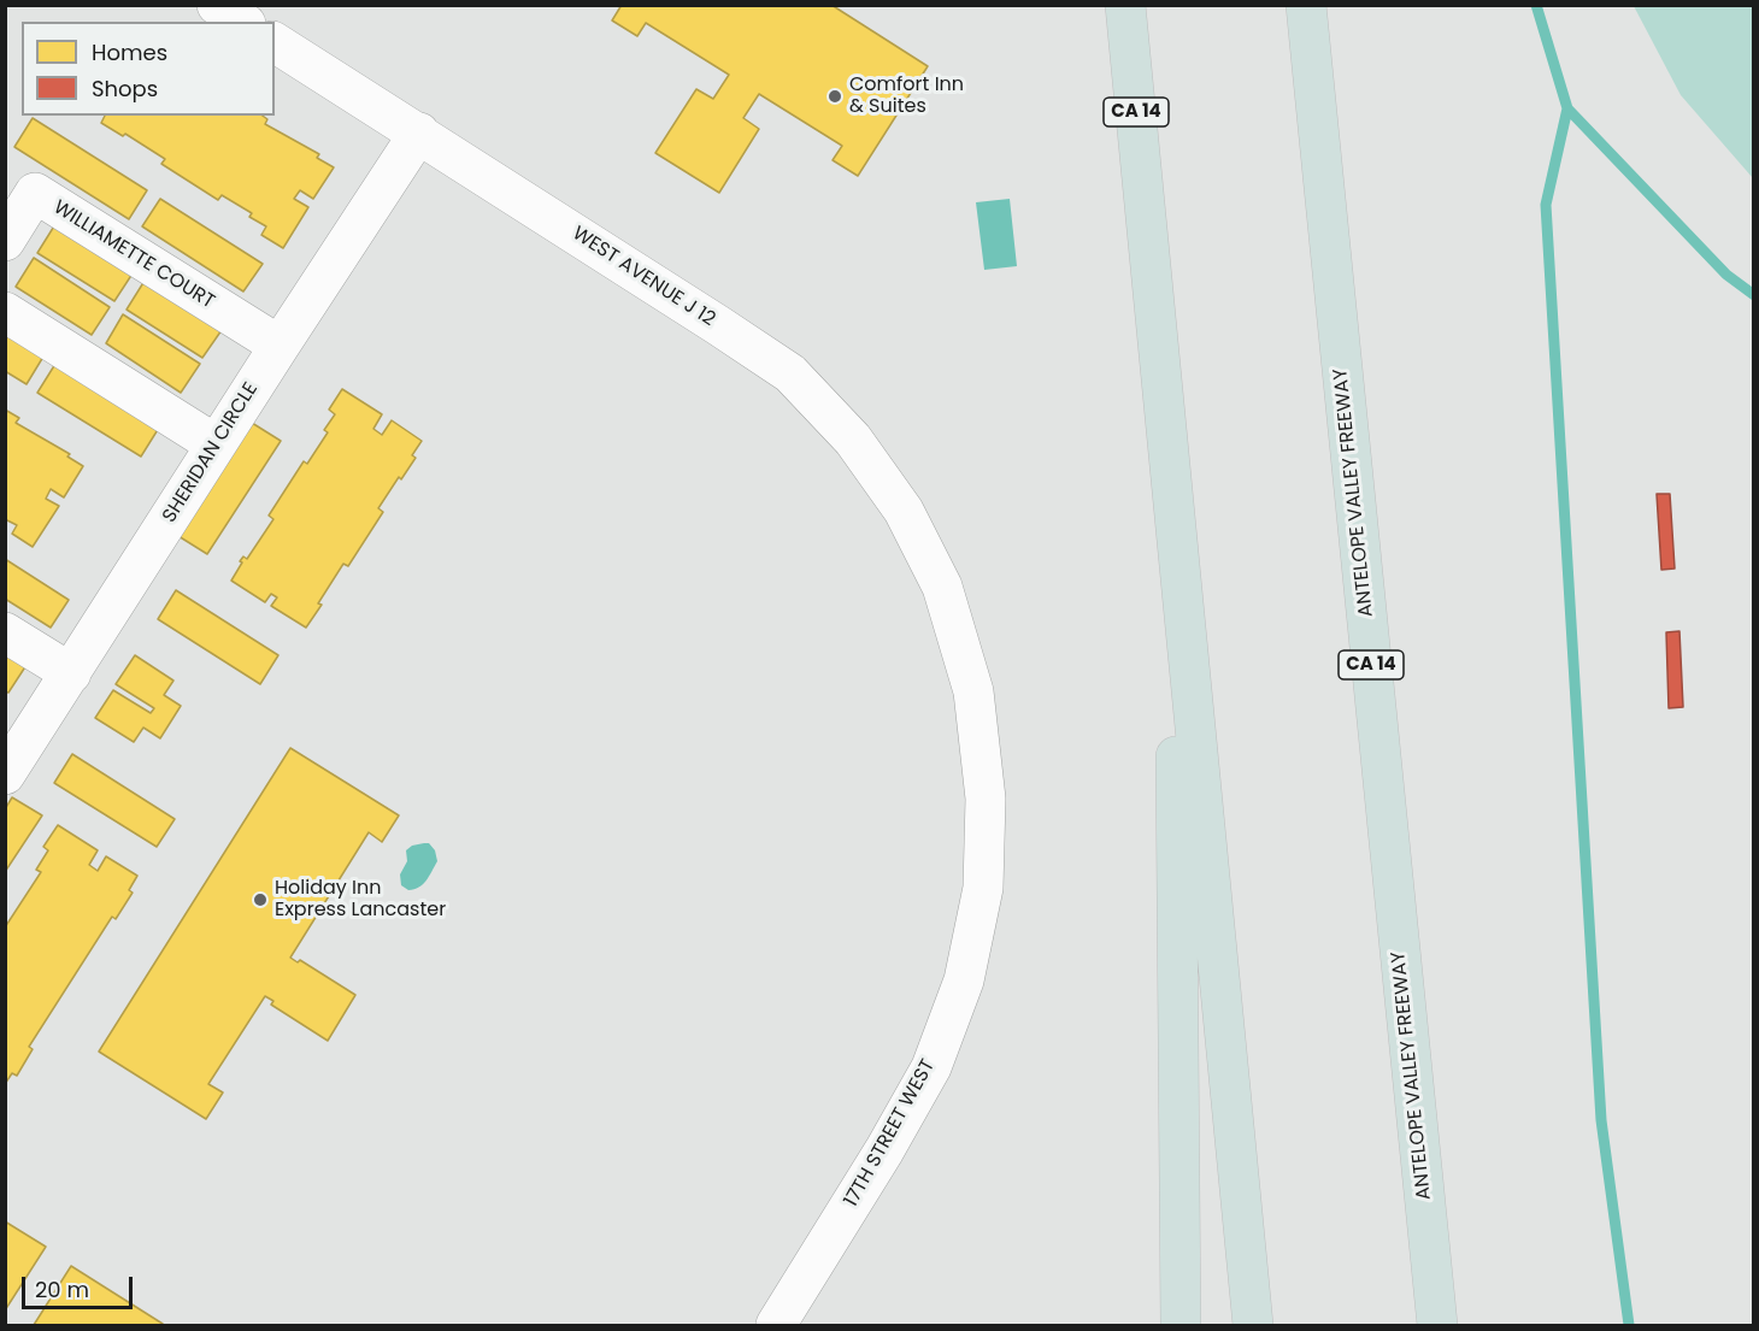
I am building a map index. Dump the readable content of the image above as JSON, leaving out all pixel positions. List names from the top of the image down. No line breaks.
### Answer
{"streets":{"highway":["CA 14","ANTELOPE VALLEY FREEWAY"],"street":["WILLIAMETTE COURT","WEST AVENUE J 12","SHERIDAN CIRCLE","17TH STREET WEST"]},"crossings":[["WILLIAMETTE COURT","SHERIDAN CIRCLE"],["WEST AVENUE J 12","SHERIDAN CIRCLE"],["WEST AVENUE J 12","17TH STREET WEST"]],"places":["Comfort Inn & Suites","Holiday Inn Express Lancaster"],"legend":["Homes","Shops"],"scale_bar":"20 m"}
